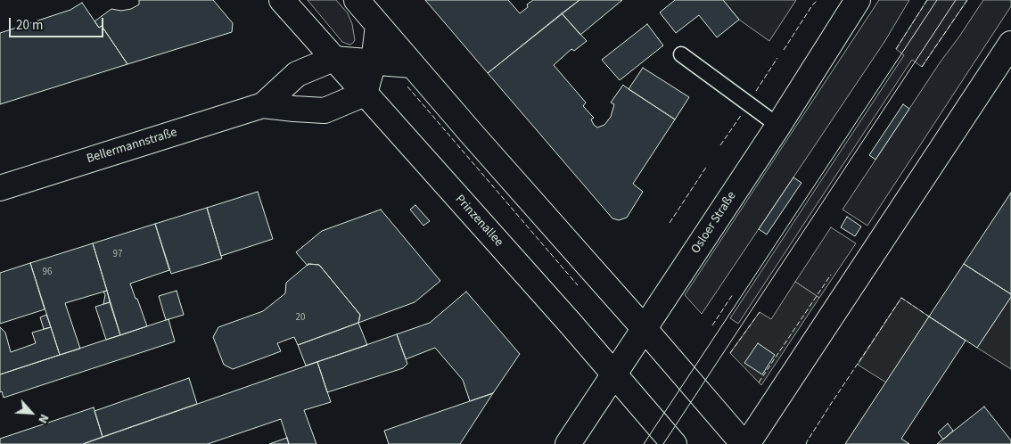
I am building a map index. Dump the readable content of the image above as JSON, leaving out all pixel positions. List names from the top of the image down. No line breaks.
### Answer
{"streets":{"main road":["Bellermannstraße","Prinzenallee","Osloer Straße"]},"crossings":[["Bellermannstraße","Prinzenallee"],["Prinzenallee","Osloer Straße"]],"house_numbers":["97","96","20"],"scale_bar":"20 m","north":"bottom right"}
